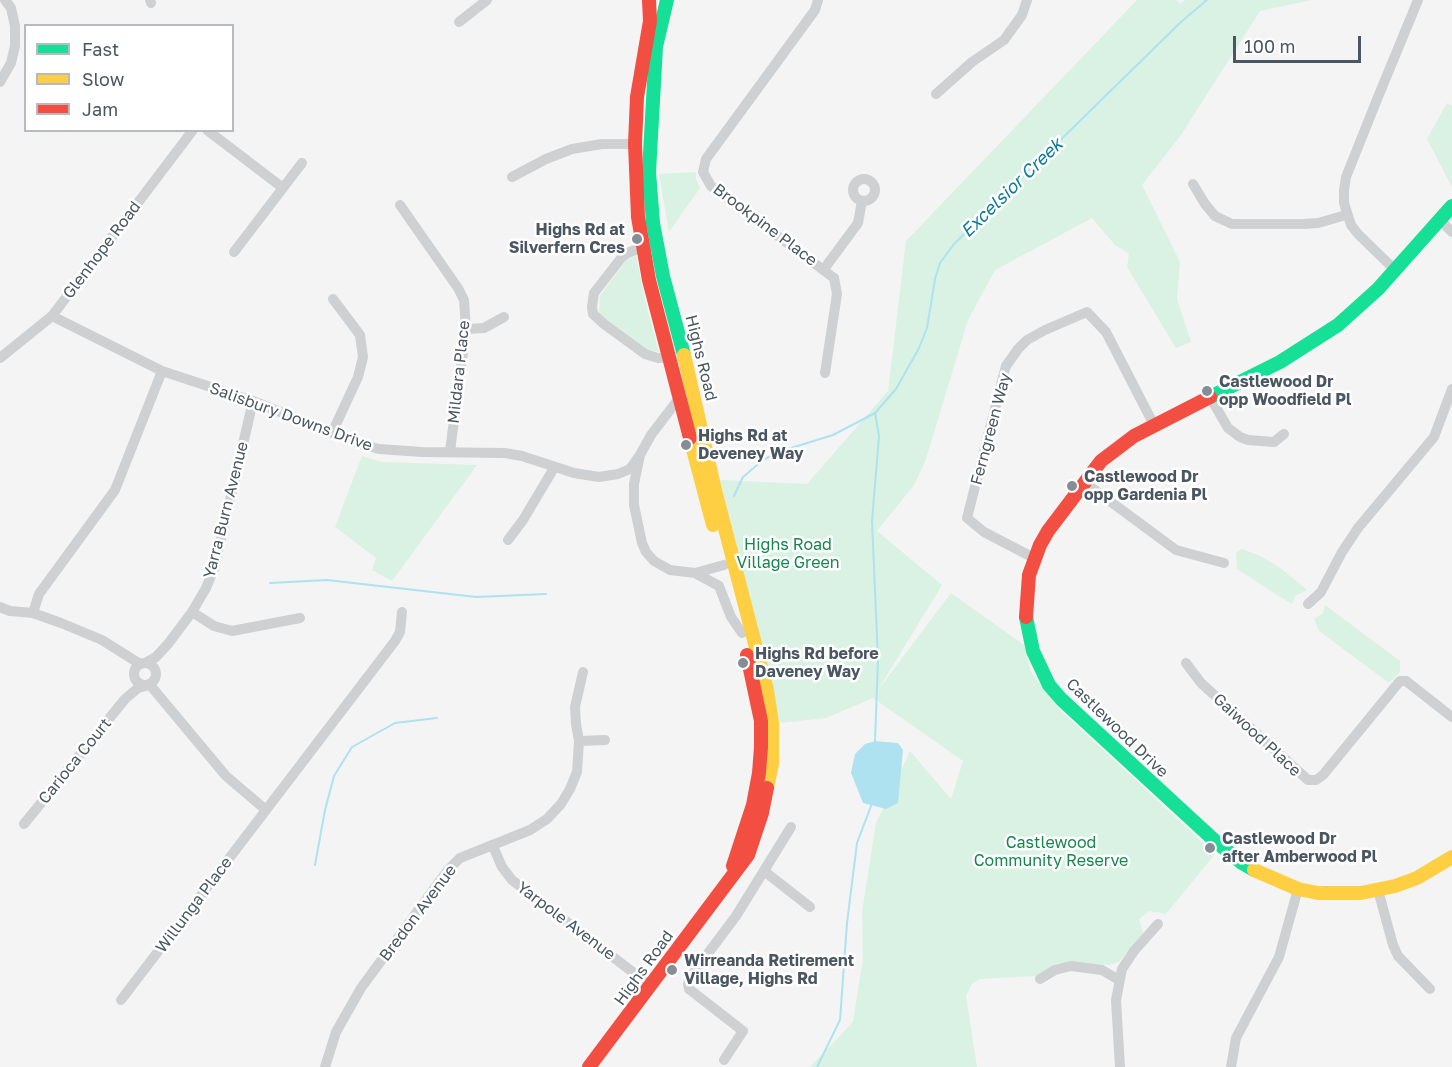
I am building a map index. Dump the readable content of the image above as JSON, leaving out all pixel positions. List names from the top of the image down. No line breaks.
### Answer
{"streets":{"street":["Brookpine Place","Glenhope Road","Highs Road","Mildara Place","Salisbury Downs Drive","Ferngreen Way","Yarra Burn Avenue","Castlewood Drive","Gaiwood Place","Carioca Court","Willunga Place","Bredon Avenue","Yarpole Avenue"]},"crossings":[["Glenhope Road","Salisbury Downs Drive"],["Highs Road","Yarpole Avenue"],["Mildara Place","Salisbury Downs Drive"],["Salisbury Downs Drive","Yarra Burn Avenue"],["Ferngreen Way","Castlewood Drive"],["Yarra Burn Avenue","Carioca Court"],["Bredon Avenue","Yarpole Avenue"]],"water":["Excelsior Creek"],"parks":["Highs Road Village Green","Castlewood Community Reserve"],"places":["Highs Rd at Silverfern Cres","Castlewood Dr opp Woodfield Pl","Highs Rd at Deveney Way","Castlewood Dr opp Gardenia Pl","Highs Rd before Daveney Way","Castlewood Dr after Amberwood Pl","Wirreanda Retirement Village, Highs Rd"],"legend":["Fast","Slow","Jam"],"scale_bar":"100 m"}
